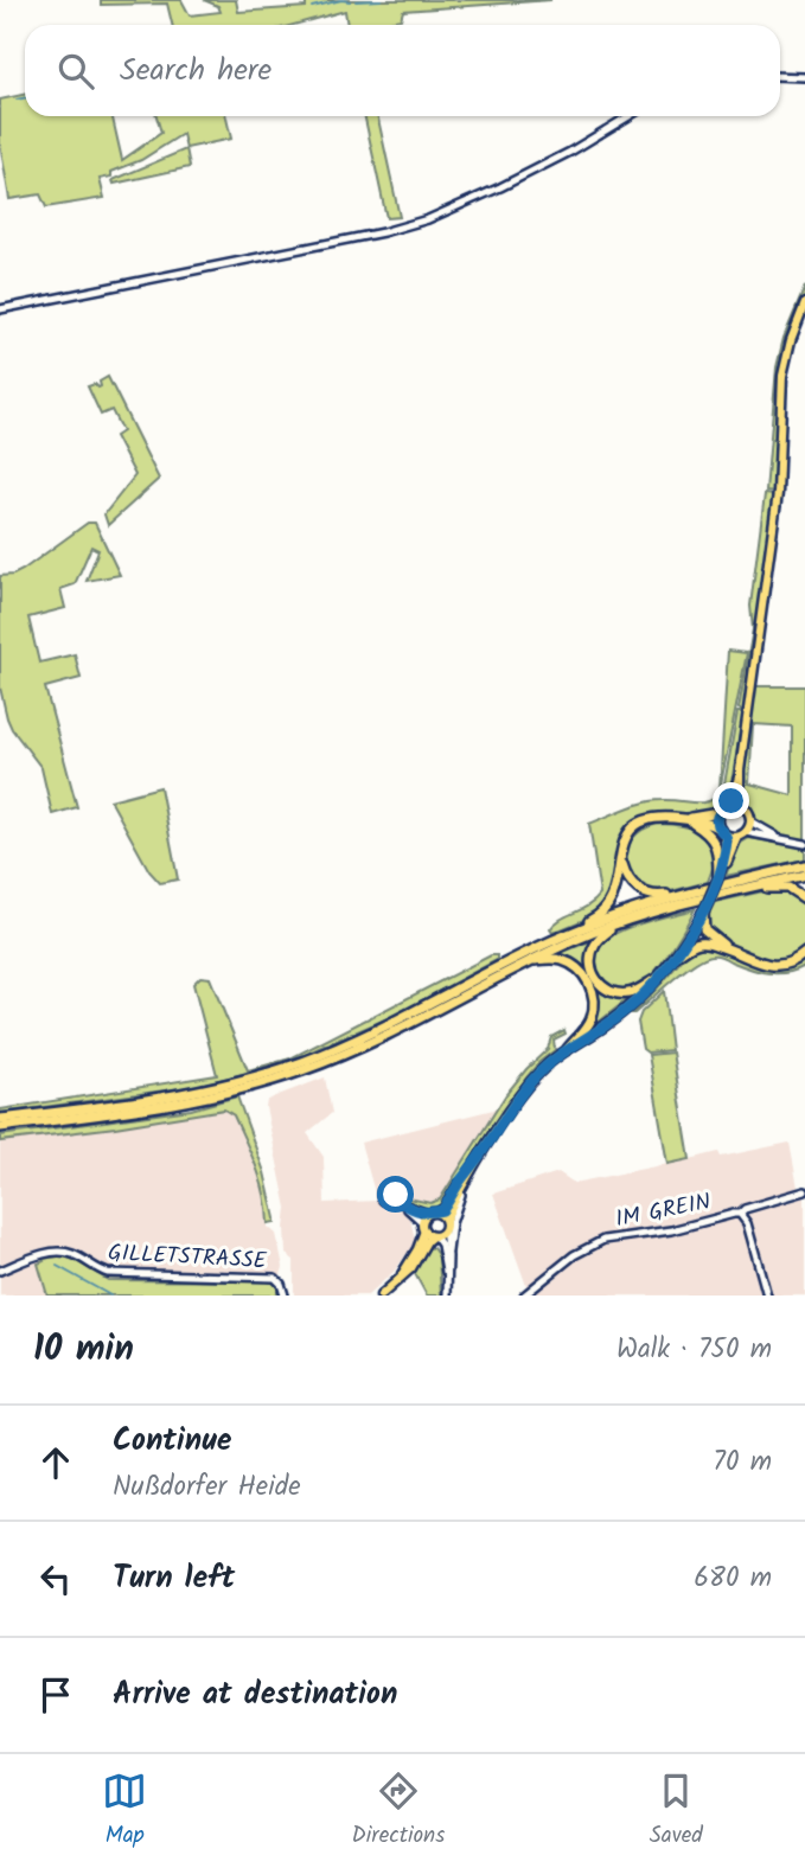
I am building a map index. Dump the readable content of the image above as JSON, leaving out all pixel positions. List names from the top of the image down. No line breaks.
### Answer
{"streets":{"street":["IM GREIN","GILLETSTRASSE"]},"page":{"search":"Search here","heading":["10 min","Walk · 750 m"],"list":[["Continue","Nußdorfer Heide","70 m"],["Turn left","680 m"],"Arrive at destination"],"nav":["Map","Directions","Saved"]}}
